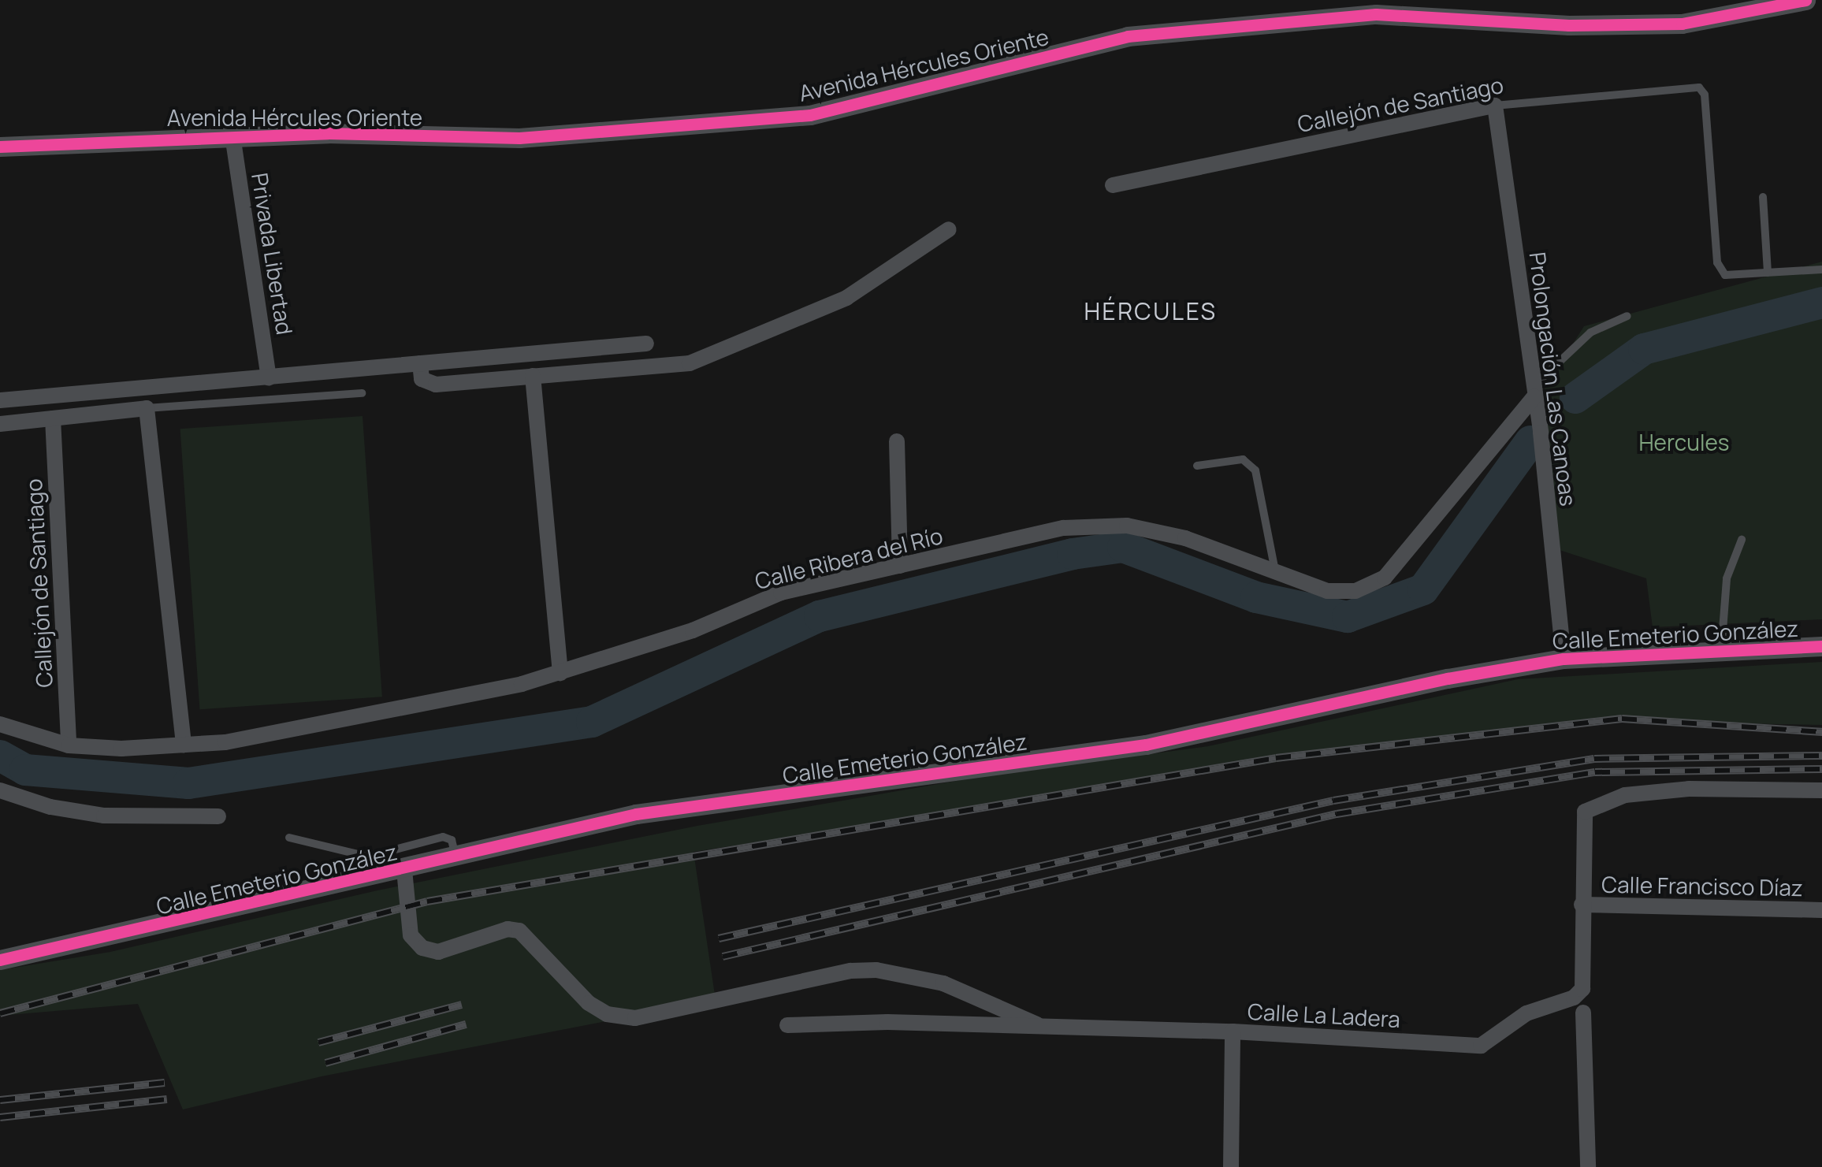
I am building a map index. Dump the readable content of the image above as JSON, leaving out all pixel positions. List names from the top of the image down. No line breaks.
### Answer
{"streets":{"street":["Avenida Hércules Oriente","Callejón de Santiago","Privada Libertad","Prolongación Las Canoas","Calle Ribera del Río","Calle Emeterio González","Calle Francisco Díaz","Calle La Ladera"]},"crossings":[["Avenida Hércules Oriente","Privada Libertad"],["Callejón de Santiago","Prolongación Las Canoas"],["Callejón de Santiago","Calle Ribera del Río"],["Prolongación Las Canoas","Calle Ribera del Río"],["Prolongación Las Canoas","Calle Emeterio González"],["Calle Emeterio González","Calle La Ladera"],["Calle Francisco Díaz","Calle La Ladera"]],"districts":["HÉRCULES"],"parks":["Hercules"]}
